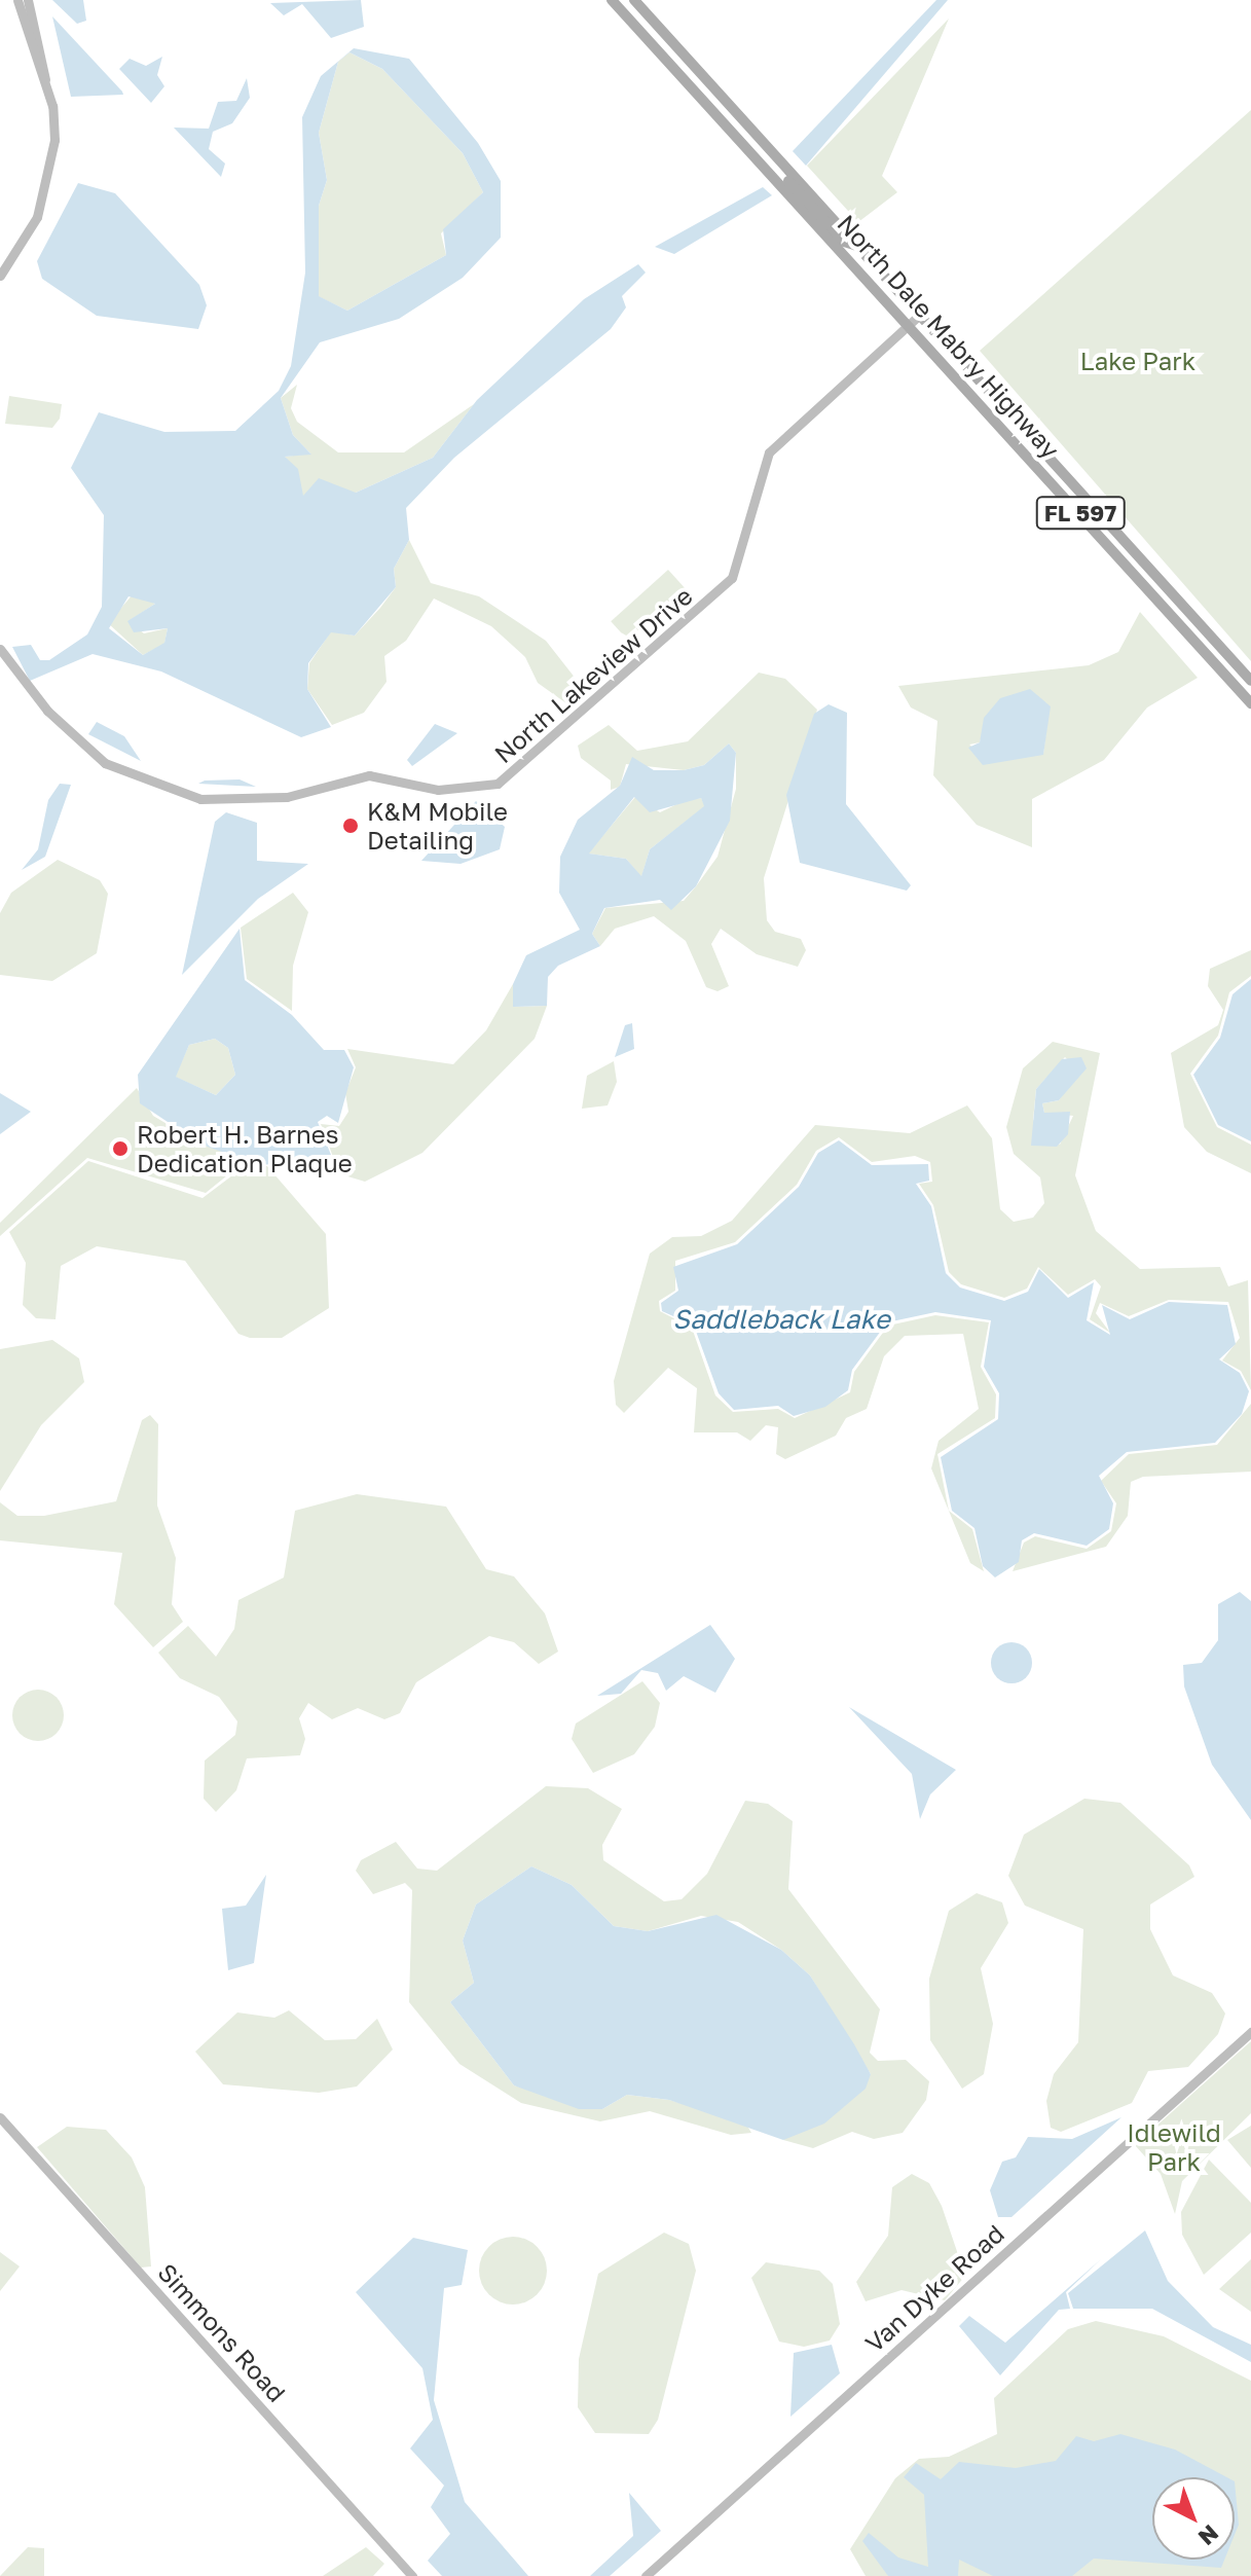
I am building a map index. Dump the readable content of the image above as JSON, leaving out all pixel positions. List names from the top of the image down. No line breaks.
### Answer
{"streets":{"main road":["North Dale Mabry Highway","FL 597"],"street":["North Lakeview Drive","Van Dyke Road","Simmons Road"]},"crossings":[["North Dale Mabry Highway","North Lakeview Drive"]],"water":["Saddleback Lake"],"parks":["Lake Park","Idlewild Park"],"places":["K&M Mobile Detailing","Robert H. Barnes Dedication Plaque"],"north":"bottom right"}
